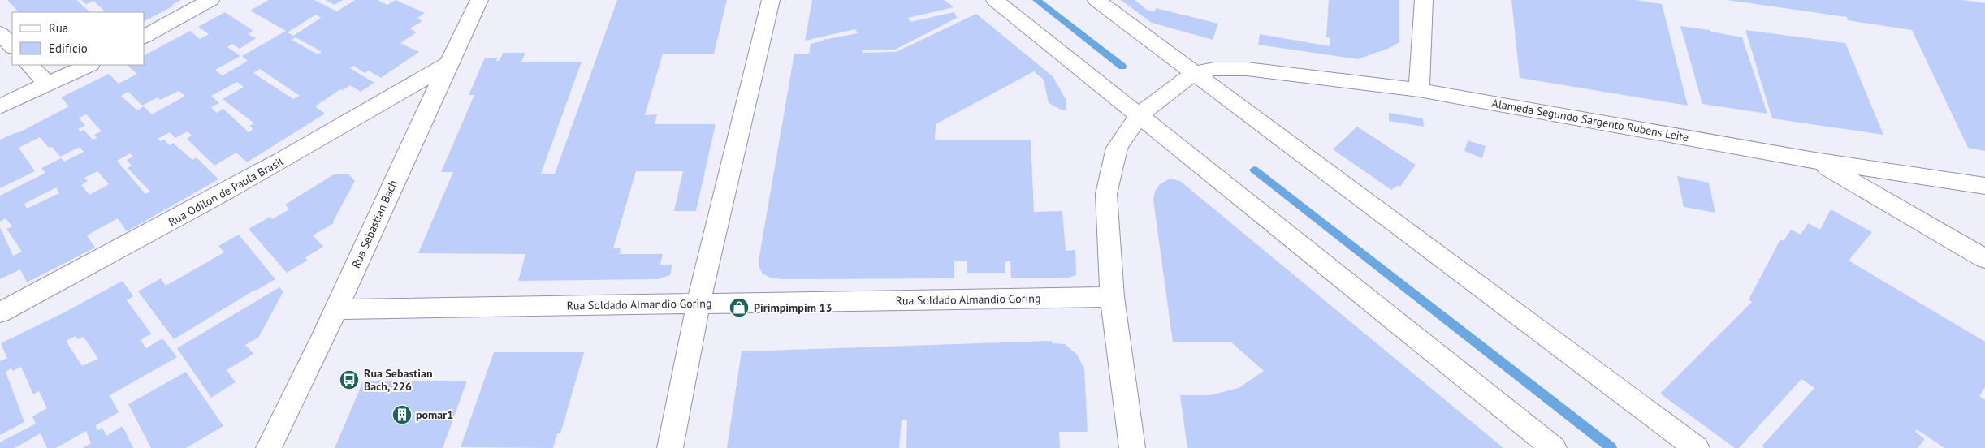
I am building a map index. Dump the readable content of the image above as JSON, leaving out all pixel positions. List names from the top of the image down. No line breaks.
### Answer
{"streets":{"street":["Alameda Segundo Sargento Rubens Leite","Rua Odilon de Paula Brasil","Rua Sebastian Bach","Rua Soldado Almandio Goring"]},"crossings":[["Rua Odilon de Paula Brasil","Rua Sebastian Bach"],["Rua Sebastian Bach","Rua Soldado Almandio Goring"]],"places":{"shop":["Pirimpimpim 13"],"bus stop":["Rua Sebastian Bach, 226"],"building":["pomar1"]},"legend":["Rua","Edifício"]}
